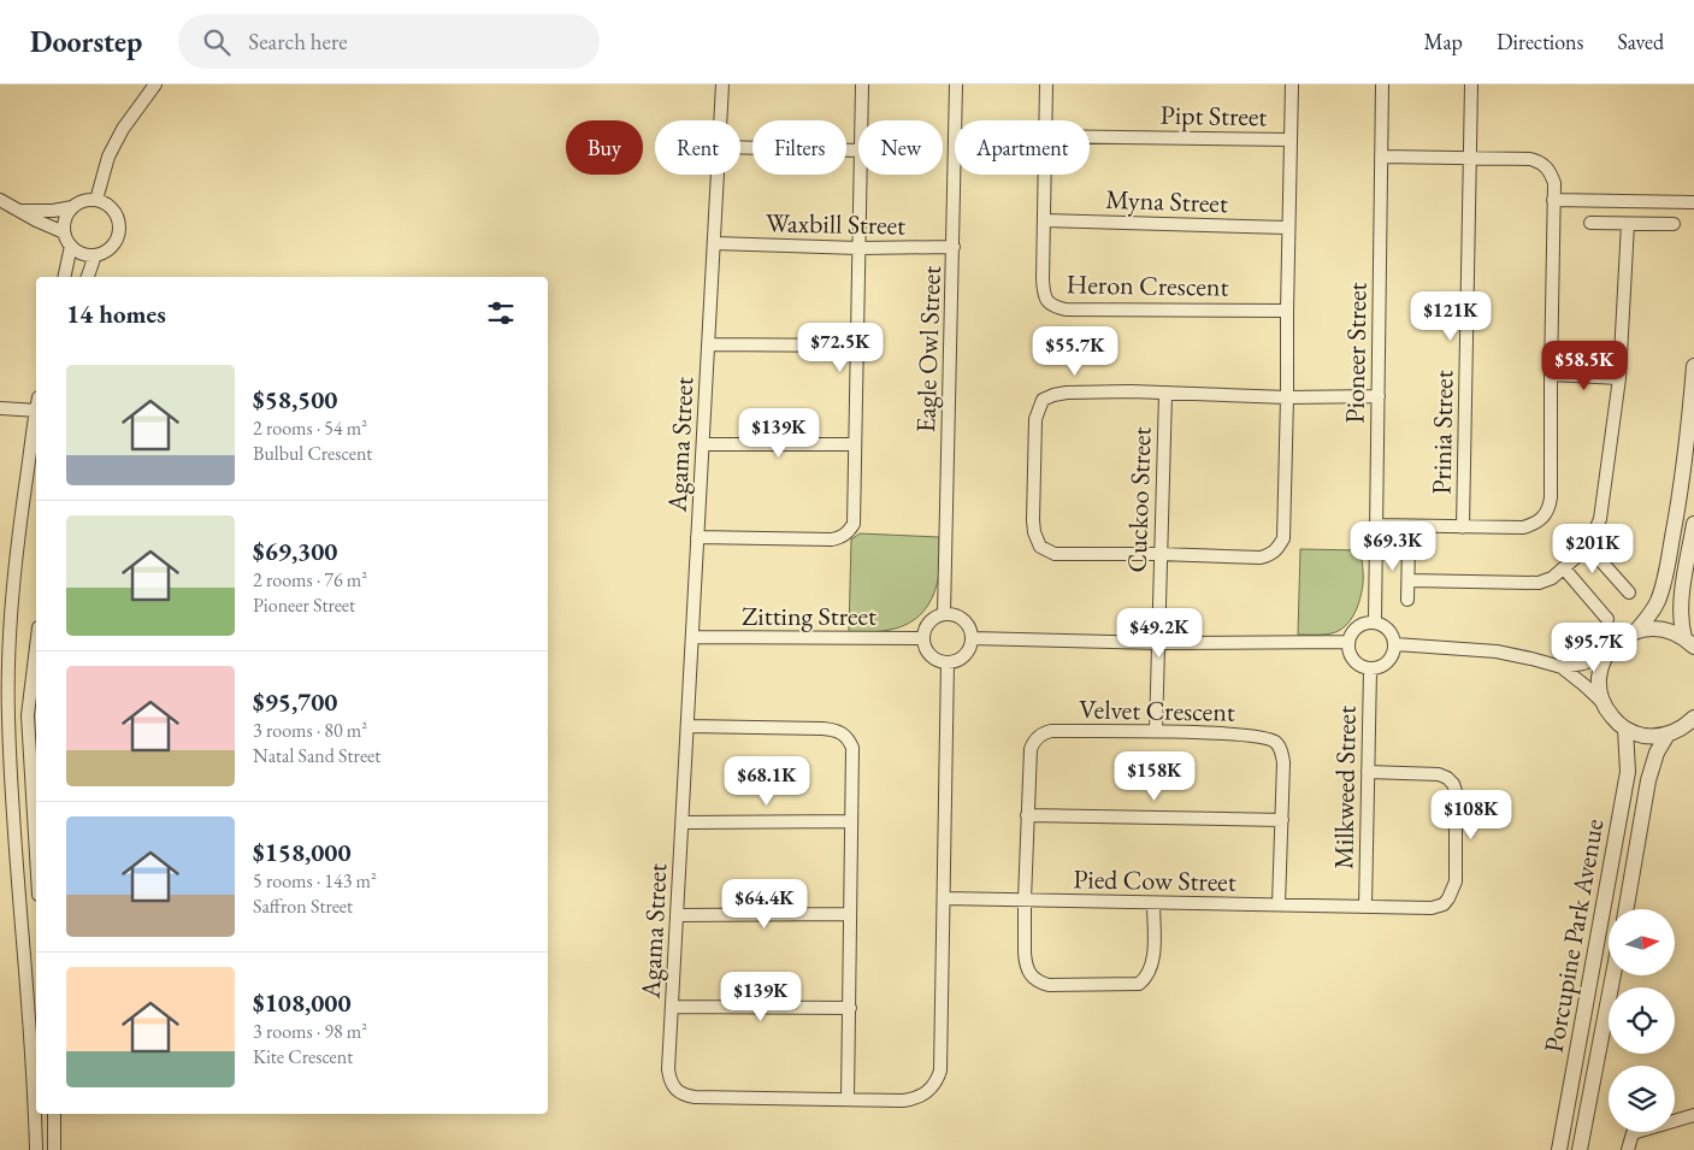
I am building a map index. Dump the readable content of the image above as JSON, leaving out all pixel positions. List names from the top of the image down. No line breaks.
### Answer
{"streets":{"street":["Pipt Street","Myna Street","Waxbill Street","Heron Crescent","Eagle Owl Street","Pioneer Street","Prinia Street","Agama Street","Cuckoo Street","Zitting Street","Velvet Crescent","Milkweed Street","Pied Cow Street","Porcupine Park Avenue"]},"crossings":[["Myna Street","Heron Crescent"],["Waxbill Street","Eagle Owl Street"],["Waxbill Street","Agama Street"],["Eagle Owl Street","Agama Street"],["Eagle Owl Street","Zitting Street"],["Pioneer Street","Milkweed Street"],["Agama Street","Zitting Street"],["Agama Street","Pied Cow Street"],["Cuckoo Street","Velvet Crescent"],["Velvet Crescent","Pied Cow Street"],["Milkweed Street","Pied Cow Street"]],"north":"right","page":{"header":"Doorstep","search":"Search here","nav":["Map","Directions","Saved"],"chip":["Buy","Rent","Filters","New","Apartment"],"heading":"14 homes","price":["$121K","$72.5K","$55.7K","$58.5K","$139K","$69.3K","$201K","$49.2K","$95.7K","$158K","$68.1K","$108K","$64.4K","$139K"],"list":[{"name":"$58,500","note":"2 rooms · 54 m² · Bulbul Crescent"},{"name":"$69,300","note":"2 rooms · 76 m² · Pioneer Street"},{"name":"$95,700","note":"3 rooms · 80 m² · Natal Sand Street"},{"name":"$158,000","note":"5 rooms · 143 m² · Saffron Street"},{"name":"$108,000","note":"3 rooms · 98 m² · Kite Crescent"}]}}
